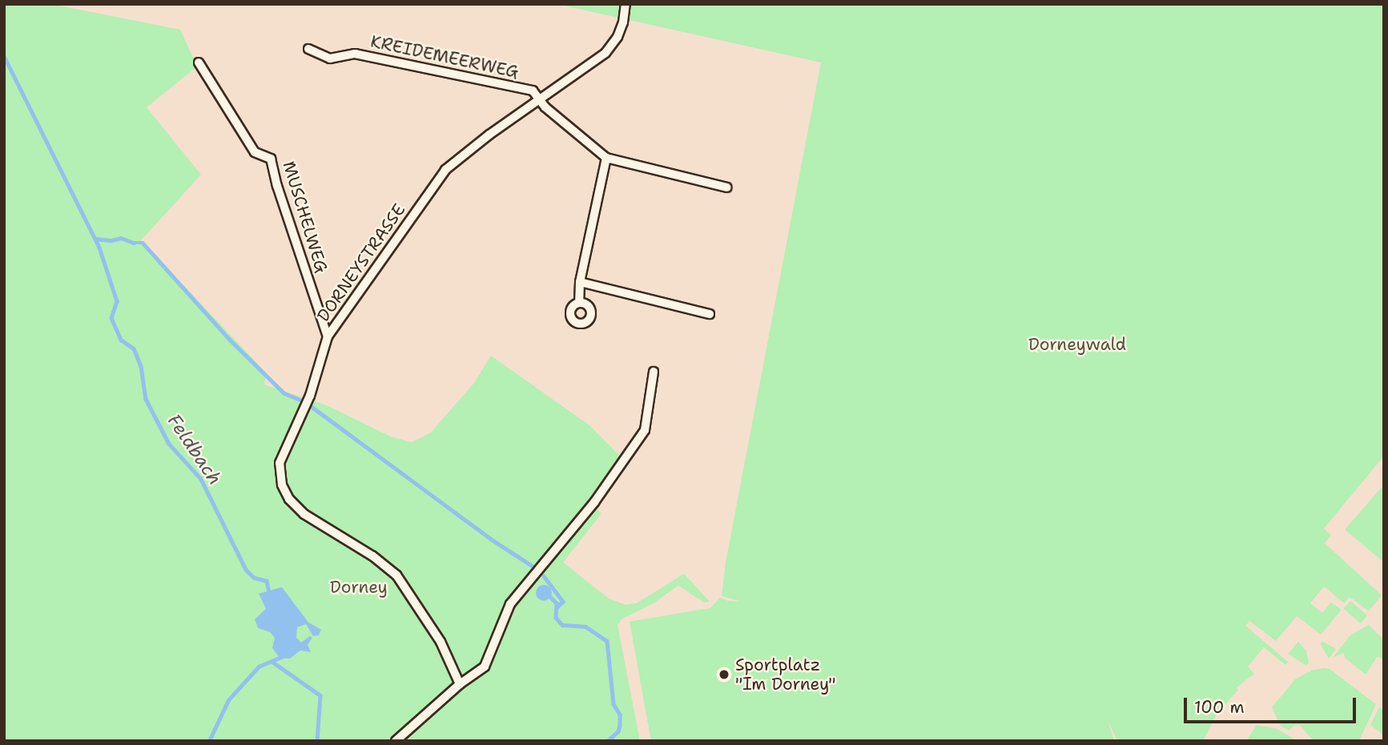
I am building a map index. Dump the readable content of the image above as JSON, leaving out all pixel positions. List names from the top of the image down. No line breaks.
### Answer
{"streets":{"street":["KREIDEMEERWEG","MUSCHELWEG","DORNEYSTRASSE"]},"crossings":[["KREIDEMEERWEG","DORNEYSTRASSE"],["MUSCHELWEG","DORNEYSTRASSE"]],"water":["Feldbach"],"parks":["Dorneywald","Dorney"],"places":["Sportplatz \"Im Dorney\""],"scale_bar":"100 m"}
